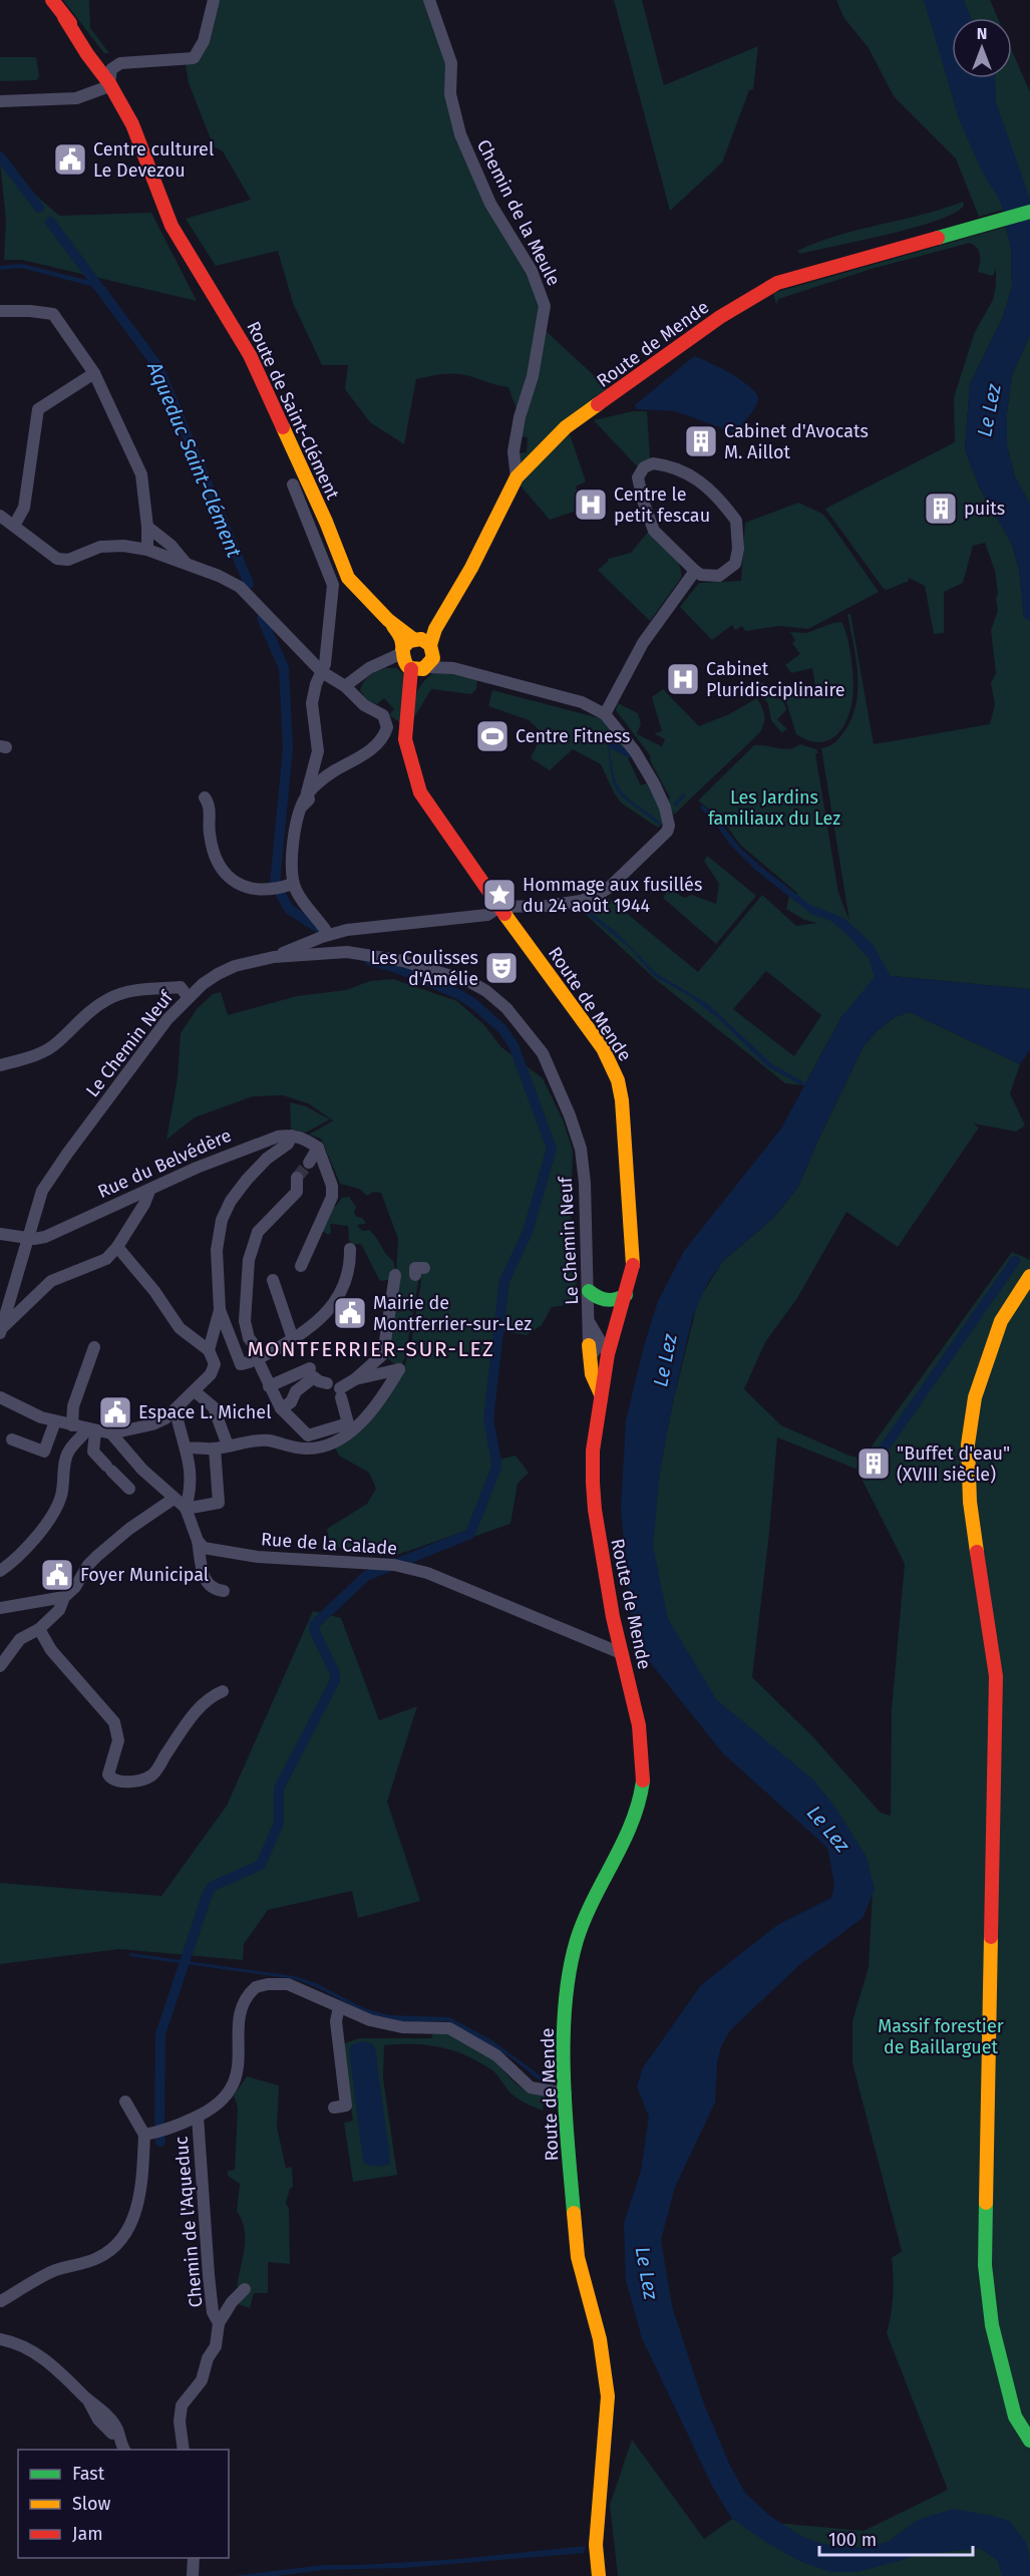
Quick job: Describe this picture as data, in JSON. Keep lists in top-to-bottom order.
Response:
{
  "streets": {
    "street": [
      "Chemin de la Meule",
      "Route de Mende",
      "Route de Saint-Clément",
      "Le Chemin Neuf",
      "Rue du Belvédère",
      "Rue de la Calade",
      "Chemin de l'Aqueduc"
    ]
  },
  "crossings": [
    ["Chemin de la Meule", "Route de Mende"],
    ["Route de Mende", "Route de Saint-Clément"],
    ["Route de Mende", "Le Chemin Neuf"],
    ["Route de Mende", "Rue de la Calade"],
    ["Le Chemin Neuf", "Rue du Belvédère"]
  ],
  "districts": ["MONTFERRIER-SUR-LEZ"],
  "water": ["Le Lez", "Aqueduc Saint-Clément"],
  "parks": ["Les Jardins familiaux du Lez", "Massif forestier de Baillarguet"],
  "places": {
    "public building": [
      "Centre culturel Le Devezou",
      "Mairie de Montferrier-sur-Lez",
      "Espace L. Michel",
      "Foyer Municipal"
    ],
    "building": ["Cabinet d'Avocats M. Aillot", "puits", "\"Buffet d'eau\" (XVIII siècle)"],
    "hospital": ["Centre le petit fescau", "Cabinet Pluridisciplinaire"],
    "sports": ["Centre Fitness"],
    "place": ["Hommage aux fusillés du 24 août 1944"],
    "theatre": ["Les Coulisses d'Amélie"]
  },
  "legend": ["Fast", "Slow", "Jam"],
  "scale_bar": "100 m",
  "north": "top"
}
